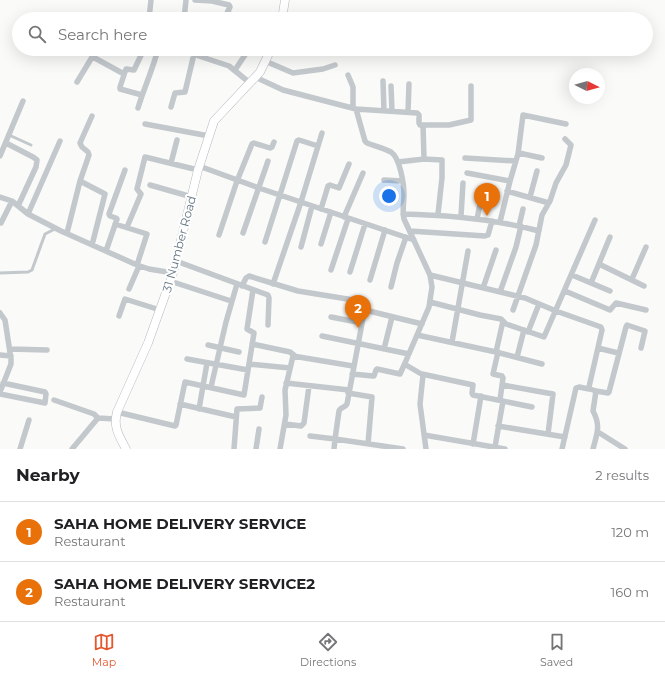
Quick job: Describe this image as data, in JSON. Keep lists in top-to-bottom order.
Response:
{
  "streets": {
    "main road": ["31 Number Road"]
  },
  "north": "right",
  "page": {
    "search": "Search here",
    "pins": ["1", "2"],
    "heading": ["Nearby", "2 results"],
    "list": [
      {
        "mark": "1",
        "name": "SAHA HOME DELIVERY SERVICE",
        "note": "Restaurant",
        "value": "120 m"
      },
      {
        "mark": "2",
        "name": "SAHA HOME DELIVERY SERVICE2",
        "note": "Restaurant",
        "value": "160 m"
      }
    ],
    "nav": ["Map", "Directions", "Saved"]
  }
}
